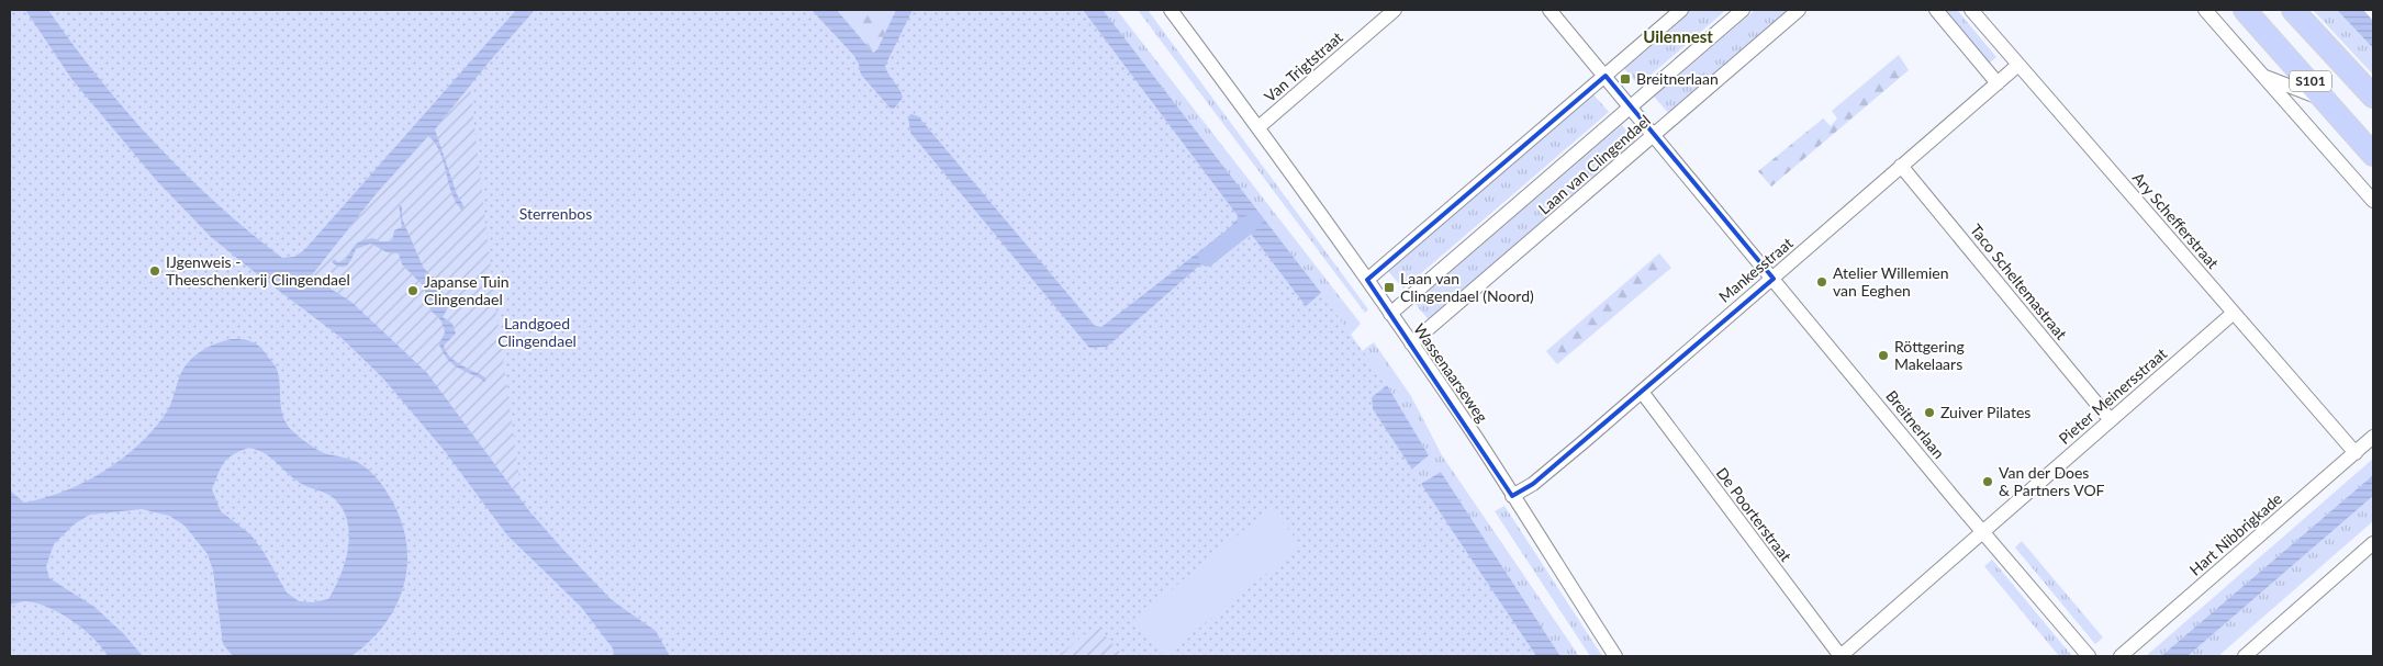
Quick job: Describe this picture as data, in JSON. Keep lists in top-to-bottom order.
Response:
{
  "streets": {
    "main road": ["S101"],
    "street": [
      "Van Trigtstraat",
      "Laan van Clingendael",
      "Ary Schefferstraat",
      "Mankesstraat",
      "Taco Scheltemastraat",
      "Wassenaarseweg",
      "Pieter Meinersstraat",
      "Breitnerlaan",
      "De Poorterstraat",
      "Hart Nibbrigkade"
    ]
  },
  "crossings": [
    ["Van Trigtstraat", "Wassenaarseweg"],
    ["Laan van Clingendael", "Wassenaarseweg"],
    ["Laan van Clingendael", "Breitnerlaan"],
    ["Ary Schefferstraat", "Mankesstraat"],
    ["Ary Schefferstraat", "Pieter Meinersstraat"],
    ["Ary Schefferstraat", "Hart Nibbrigkade"],
    ["Mankesstraat", "Taco Scheltemastraat"],
    ["Mankesstraat", "Wassenaarseweg"],
    ["Mankesstraat", "Breitnerlaan"],
    ["Mankesstraat", "De Poorterstraat"],
    ["Taco Scheltemastraat", "Pieter Meinersstraat"],
    ["Pieter Meinersstraat", "Breitnerlaan"],
    ["Pieter Meinersstraat", "De Poorterstraat"]
  ],
  "districts": ["Uilennest"],
  "parks": ["Sterrenbos", "Landgoed Clingendael"],
  "places": {
    "transit": ["Breitnerlaan", "Laan van Clingendael (Noord)"],
    "other": [
      "IJgenweis - Theeschenkerij Clingendael",
      "Atelier Willemien van Eeghen",
      "Japanse Tuin Clingendael",
      "Röttgering Makelaars",
      "Zuiver Pilates",
      "Van der Does & Partners VOF"
    ]
  }
}
